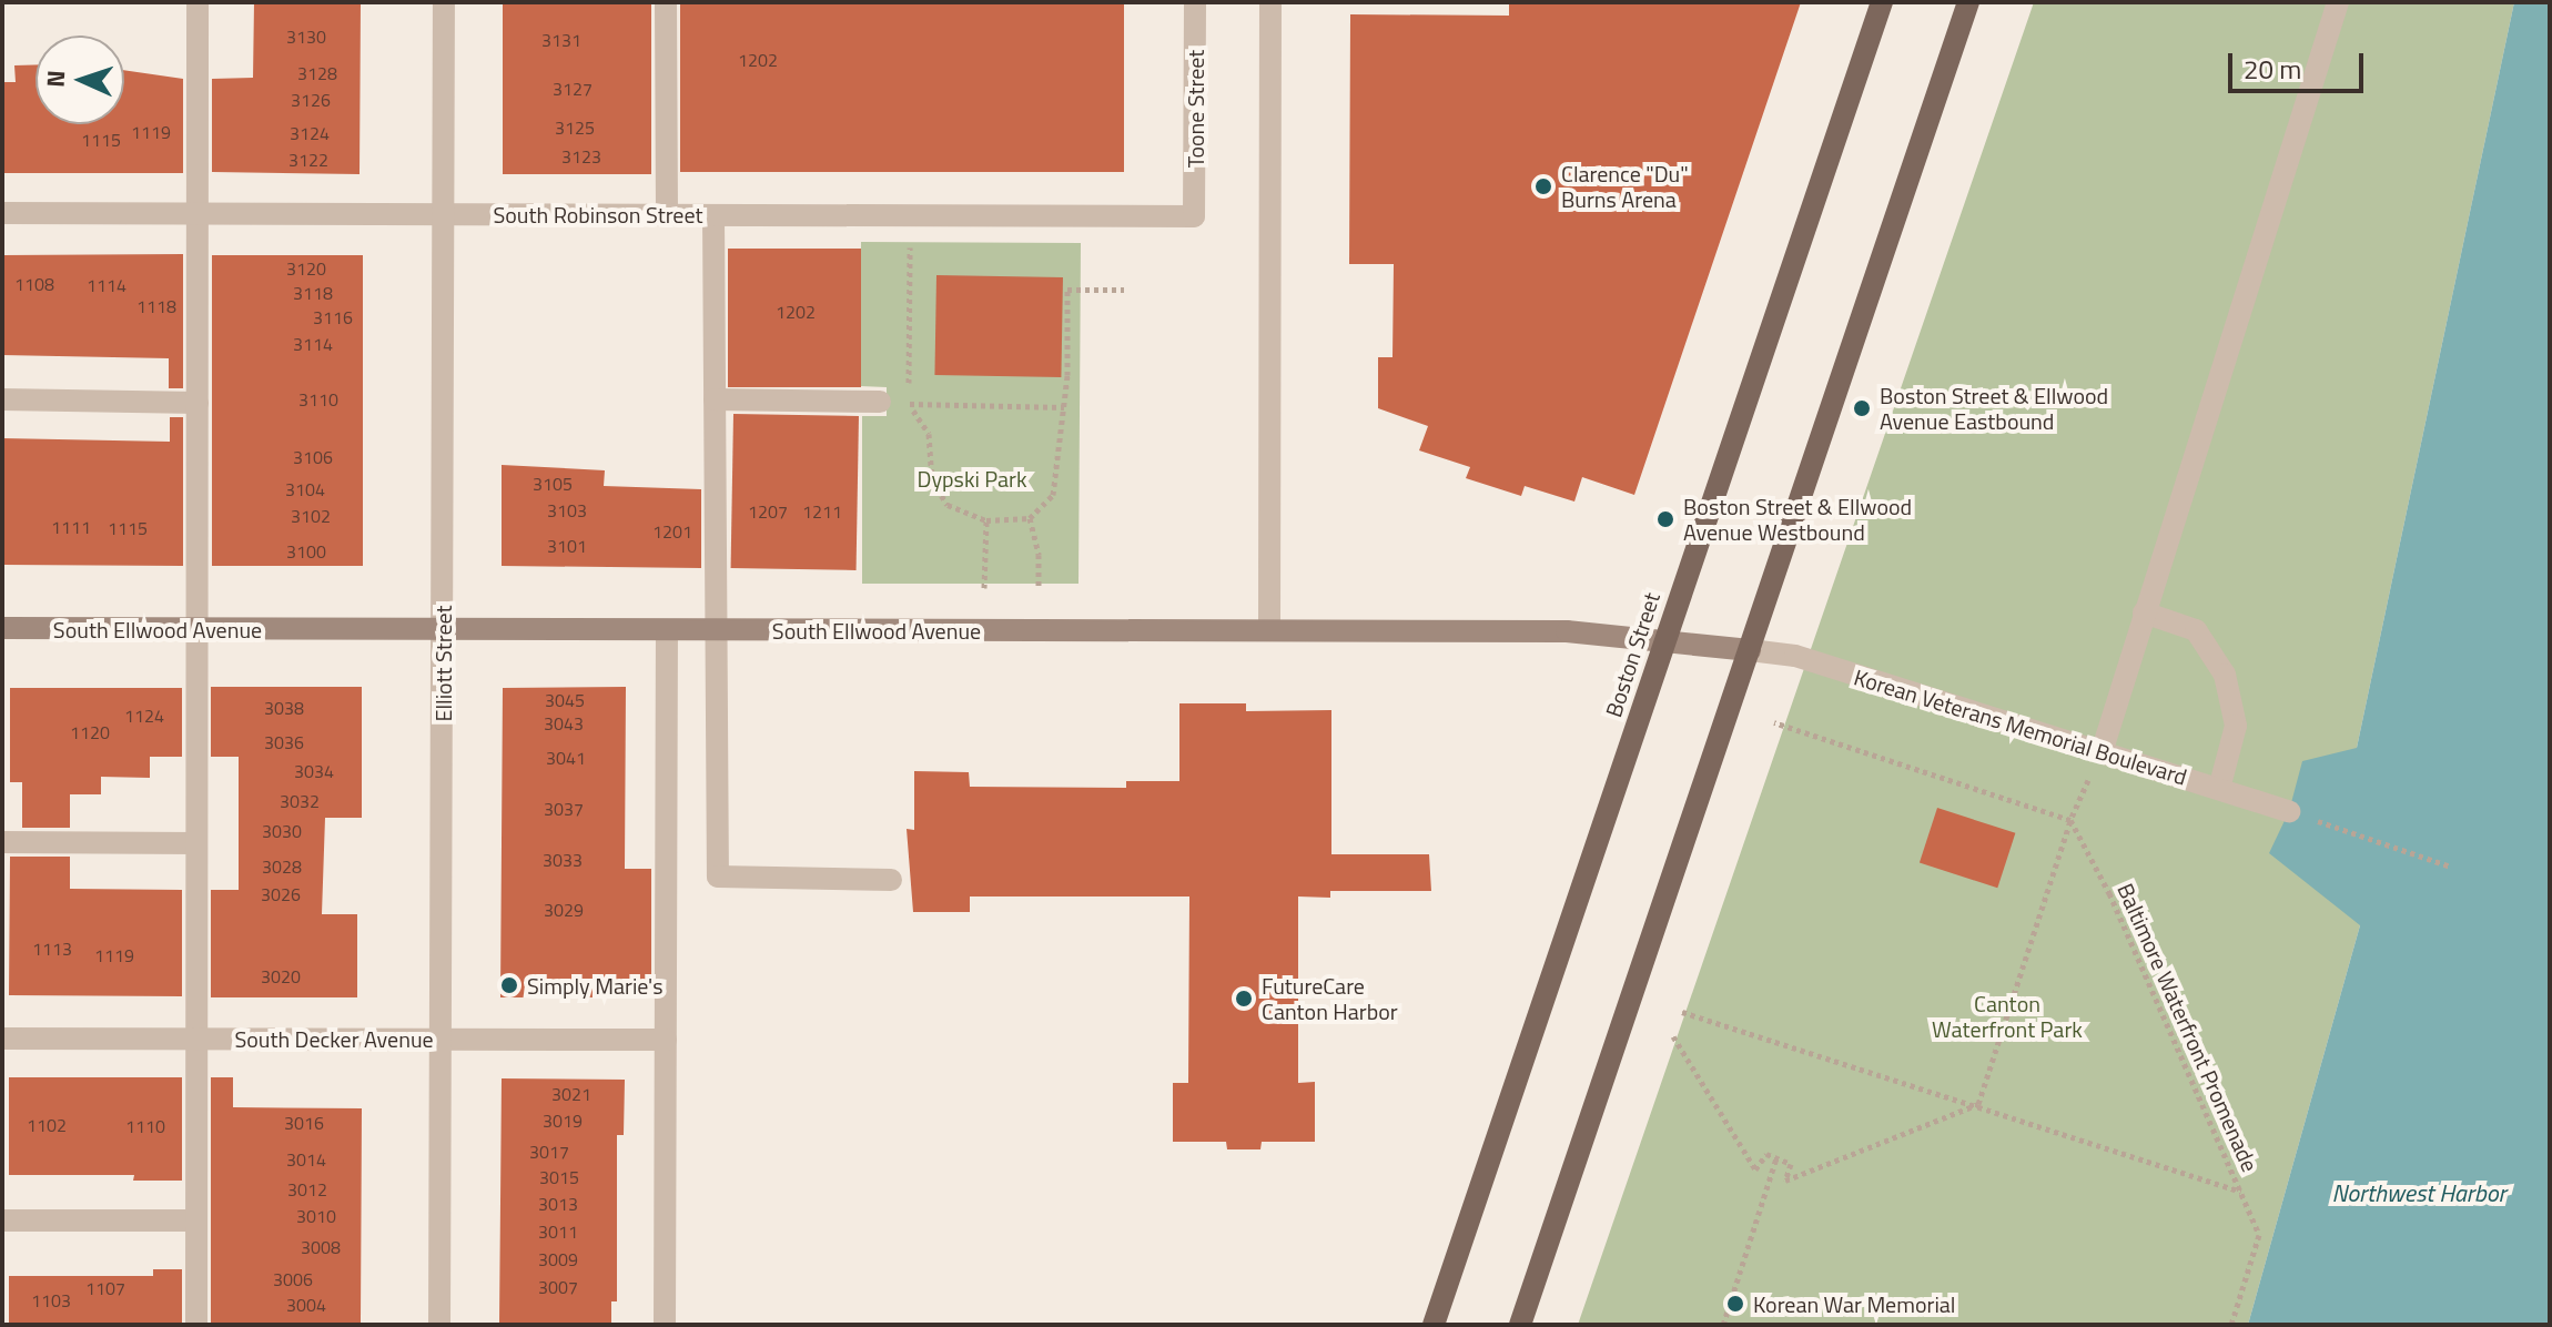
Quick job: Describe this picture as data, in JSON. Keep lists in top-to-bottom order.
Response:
{
  "streets": {
    "main road": ["Boston Street"],
    "street": [
      "Toone Street",
      "South Robinson Street",
      "South Ellwood Avenue",
      "Elliott Street",
      "Korean Veterans Memorial Boulevard",
      "South Decker Avenue"
    ],
    "path": ["Baltimore Waterfront Promenade"]
  },
  "crossings": [
    ["Toone Street", "South Robinson Street"],
    ["South Robinson Street", "Elliott Street"],
    ["South Ellwood Avenue", "Boston Street"],
    ["South Ellwood Avenue", "Elliott Street"],
    ["South Ellwood Avenue", "Korean Veterans Memorial Boulevard"],
    ["Elliott Street", "South Decker Avenue"]
  ],
  "water": ["Northwest Harbor"],
  "parks": ["Dypski Park", "Canton Waterfront Park"],
  "places": [
    "Clarence \"Du\" Burns Arena",
    "Boston Street & Ellwood Avenue Eastbound",
    "Boston Street & Ellwood Avenue Westbound",
    "Simply Marie's",
    "FutureCare Canton Harbor",
    "Korean War Memorial"
  ],
  "house_numbers": [
    "3130",
    "3131",
    "1202",
    "3128",
    "3127",
    "3126",
    "3125",
    "1119",
    "3124",
    "1115",
    "3123",
    "3122",
    "3120",
    "1108",
    "1114",
    "3118",
    "1118",
    "1202",
    "3116",
    "3114",
    "3110",
    "3106",
    "3105",
    "3104",
    "3103",
    "1207",
    "1211",
    "3102",
    "1111",
    "1115",
    "1201",
    "3101",
    "3100",
    "3045",
    "3038",
    "1124",
    "3043",
    "1120",
    "3036",
    "3041",
    "3034",
    "3032",
    "3037",
    "3030",
    "3033",
    "3028",
    "3026",
    "3029",
    "1113",
    "1119",
    "3020",
    "3021",
    "3019",
    "3016",
    "1102",
    "1110",
    "3017",
    "3014",
    "3015",
    "3012",
    "3013",
    "3010",
    "3011",
    "3008",
    "3009",
    "3006",
    "3007",
    "1107",
    "1103",
    "3004"
  ],
  "scale_bar": "20 m",
  "north": "left"
}
